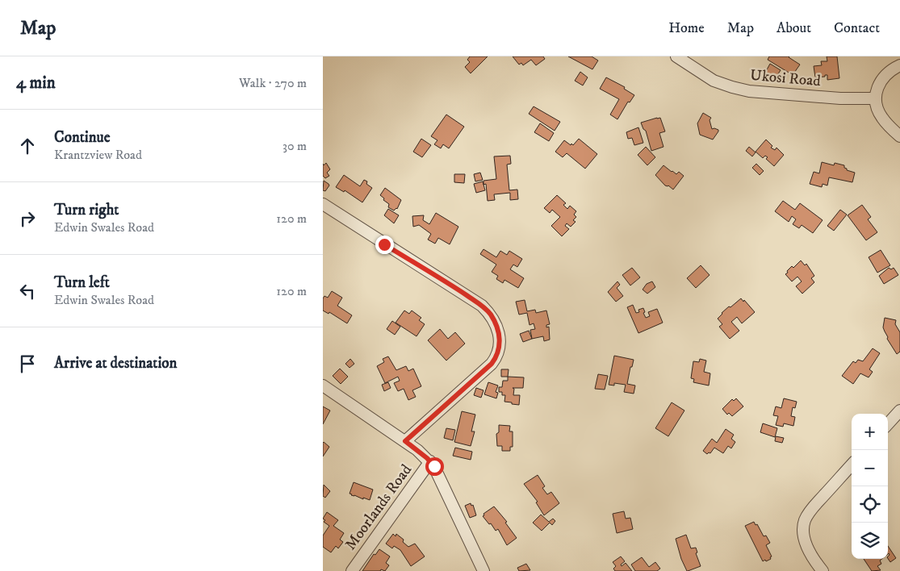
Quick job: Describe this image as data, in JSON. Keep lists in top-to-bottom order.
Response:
{
  "streets": {
    "street": ["Ukosi Road", "Moorlands Road"]
  },
  "page": {
    "header": "Map",
    "nav": [
      "Home",
      "Map",
      "About",
      "Contact"
    ],
    "heading": ["4 min", "Walk · 270 m"],
    "list": [
      ["Continue", "Krantzview Road", "30 m"],
      ["Turn right", "Edwin Swales Road", "120 m"],
      ["Turn left", "Edwin Swales Road", "120 m"],
      "Arrive at destination"
    ],
    "map_buttons": ["+", "−"]
  }
}
